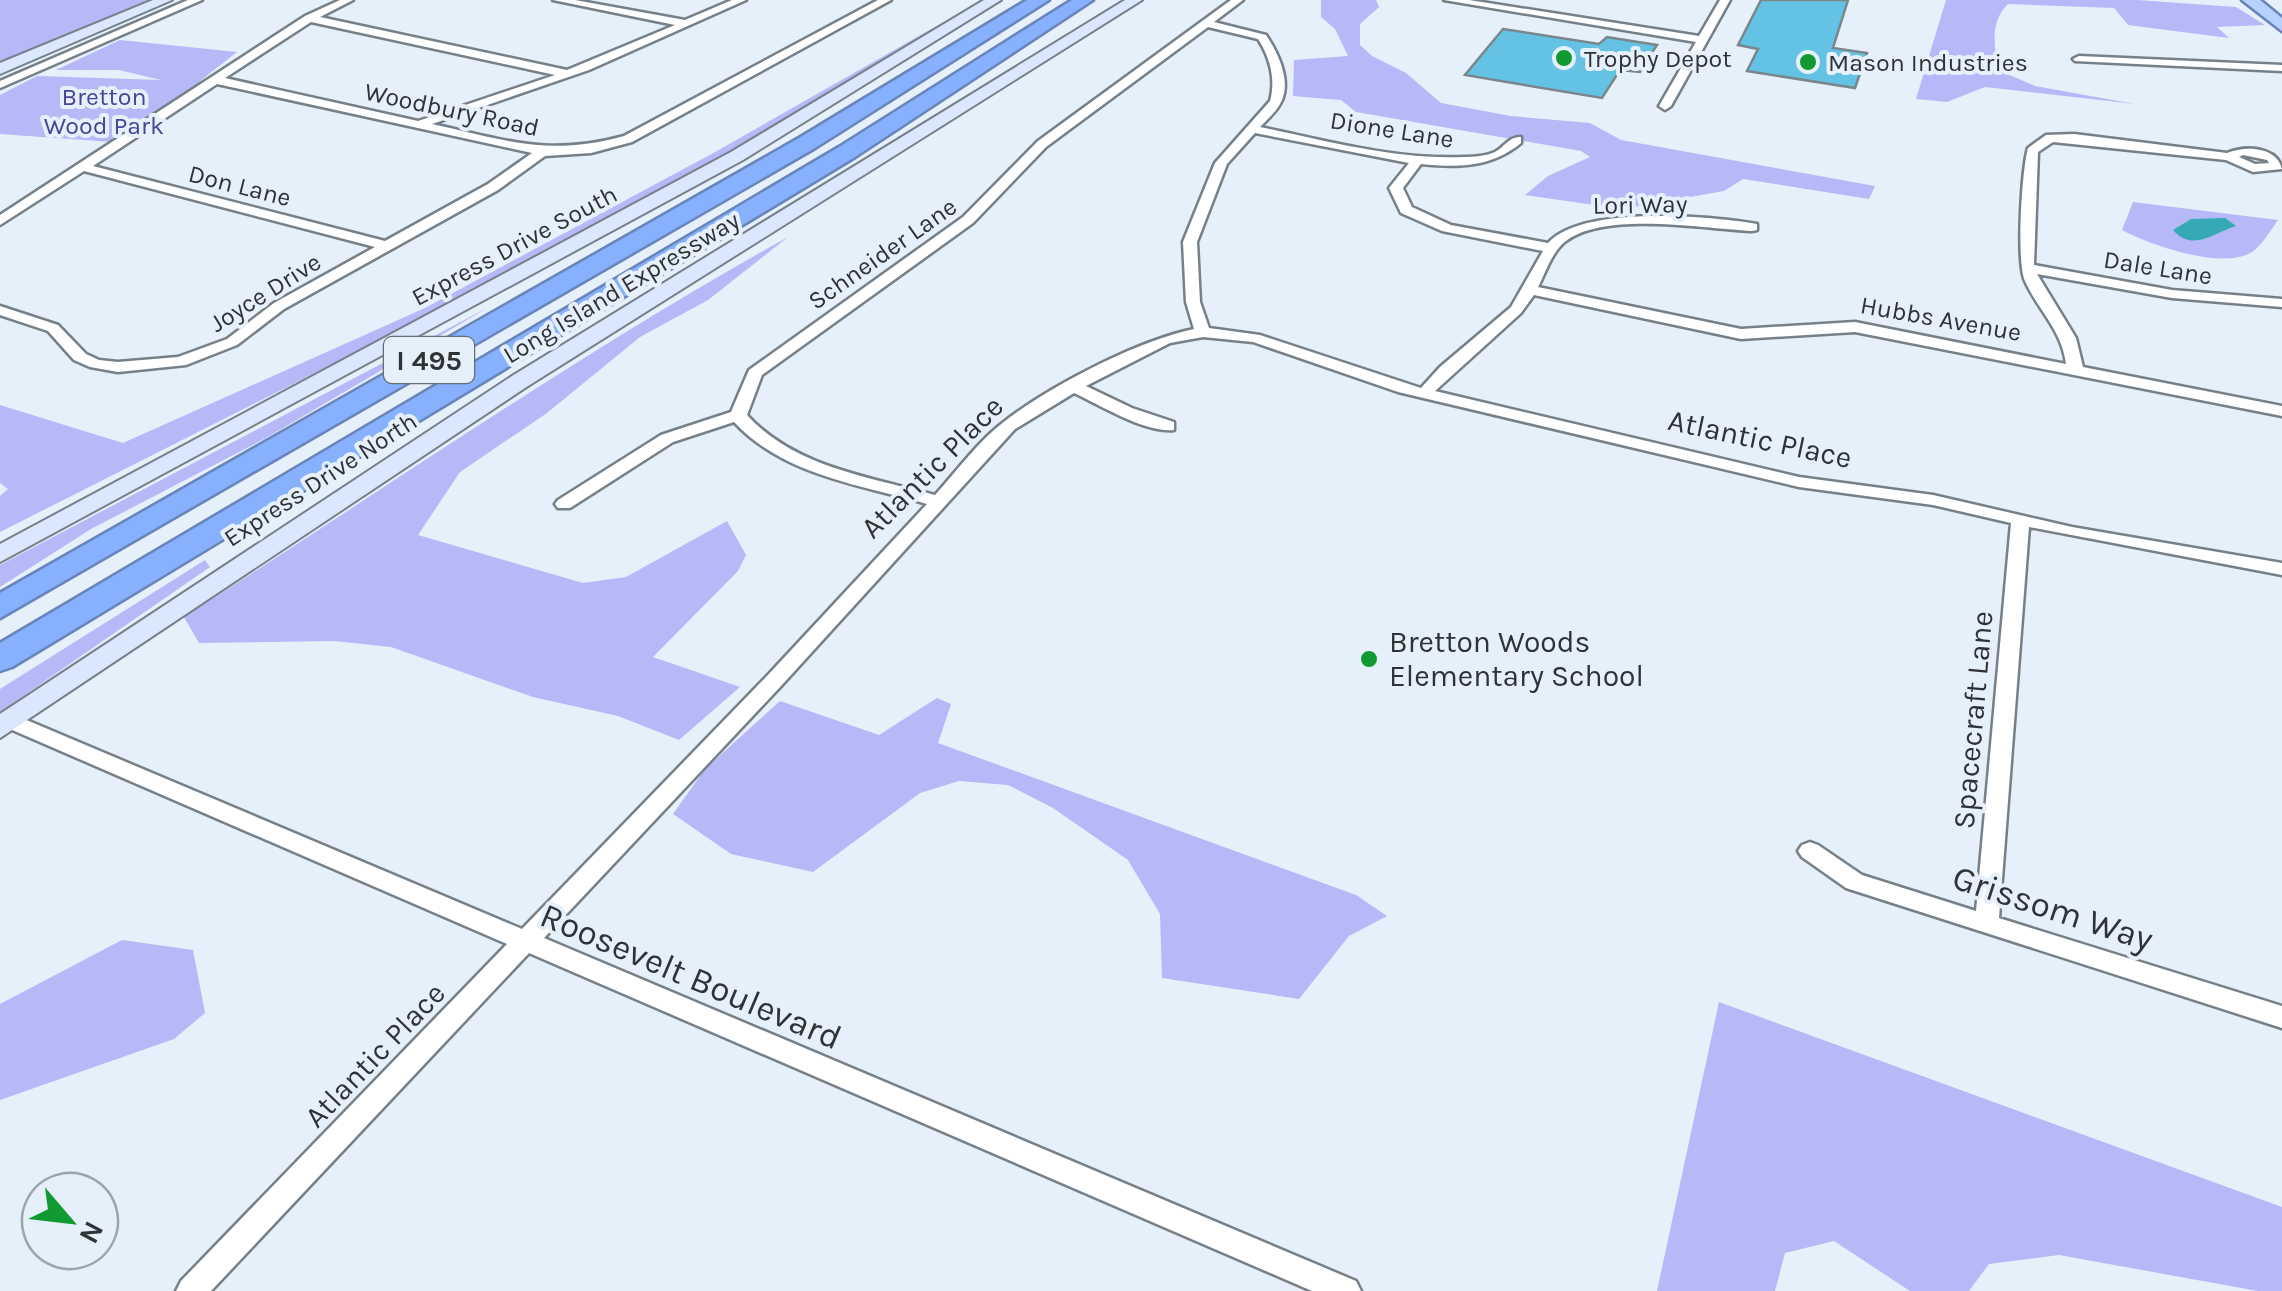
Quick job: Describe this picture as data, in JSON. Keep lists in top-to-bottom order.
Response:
{
  "streets": {
    "highway": ["Long Island Expressway", "I 495"],
    "main road": ["Express Drive South", "Express Drive North"],
    "street": [
      "Woodbury Road",
      "Dione Lane",
      "Don Lane",
      "Lori Way",
      "Schneider Lane",
      "Dale Lane",
      "Joyce Drive",
      "Hubbs Avenue",
      "Atlantic Place",
      "Spacecraft Lane",
      "Grissom Way",
      "Roosevelt Boulevard"
    ]
  },
  "crossings": [
    ["Woodbury Road", "Joyce Drive"],
    ["Don Lane", "Joyce Drive"],
    ["Atlantic Place", "Spacecraft Lane"],
    ["Atlantic Place", "Roosevelt Boulevard"],
    ["Express Drive North", "Roosevelt Boulevard"],
    ["Spacecraft Lane", "Grissom Way"]
  ],
  "parks": ["Bretton Wood Park"],
  "places": ["Trophy Depot", "Mason Industries", "Bretton Woods Elementary School"],
  "north": "bottom right"
}
